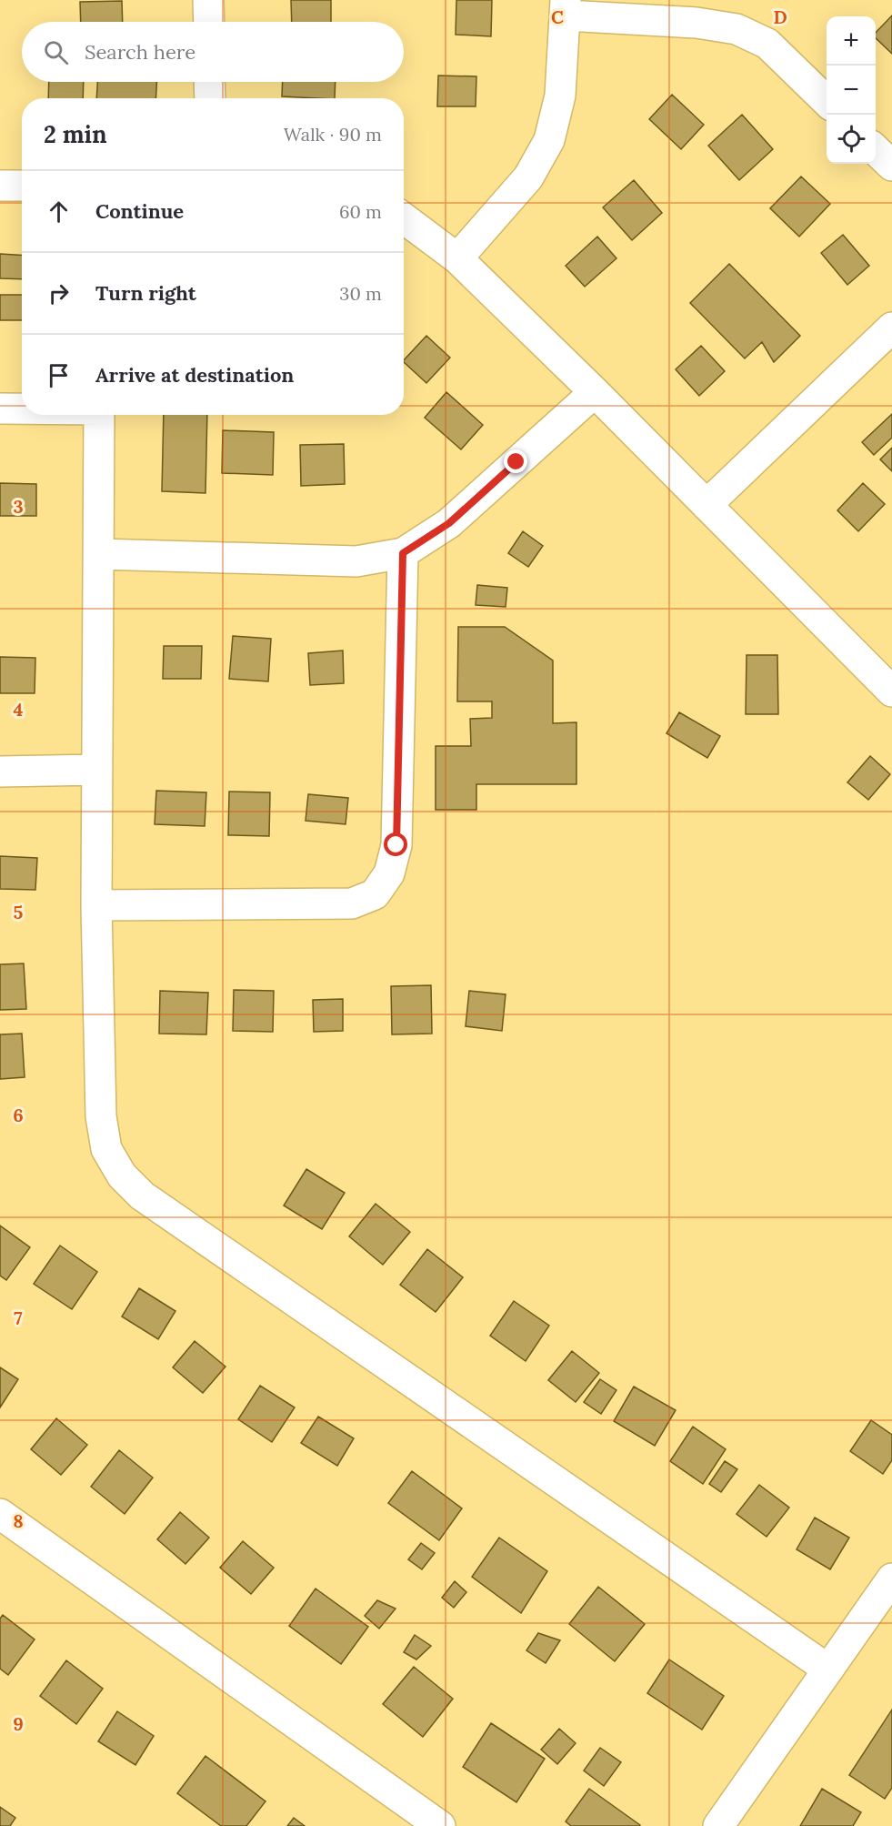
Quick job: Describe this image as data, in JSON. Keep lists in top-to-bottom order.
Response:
{
  "page": {
    "map_buttons": ["+", "−"],
    "search": "Search here",
    "heading": ["2 min", "Walk · 90 m"],
    "list": [
      ["Continue", "60 m"],
      ["Turn right", "30 m"],
      "Arrive at destination"
    ]
  },
  "grid": {
    "columns": ["C", "D"],
    "rows": [
      "3",
      "4",
      "5",
      "6",
      "7",
      "8",
      "9"
    ]
  }
}
